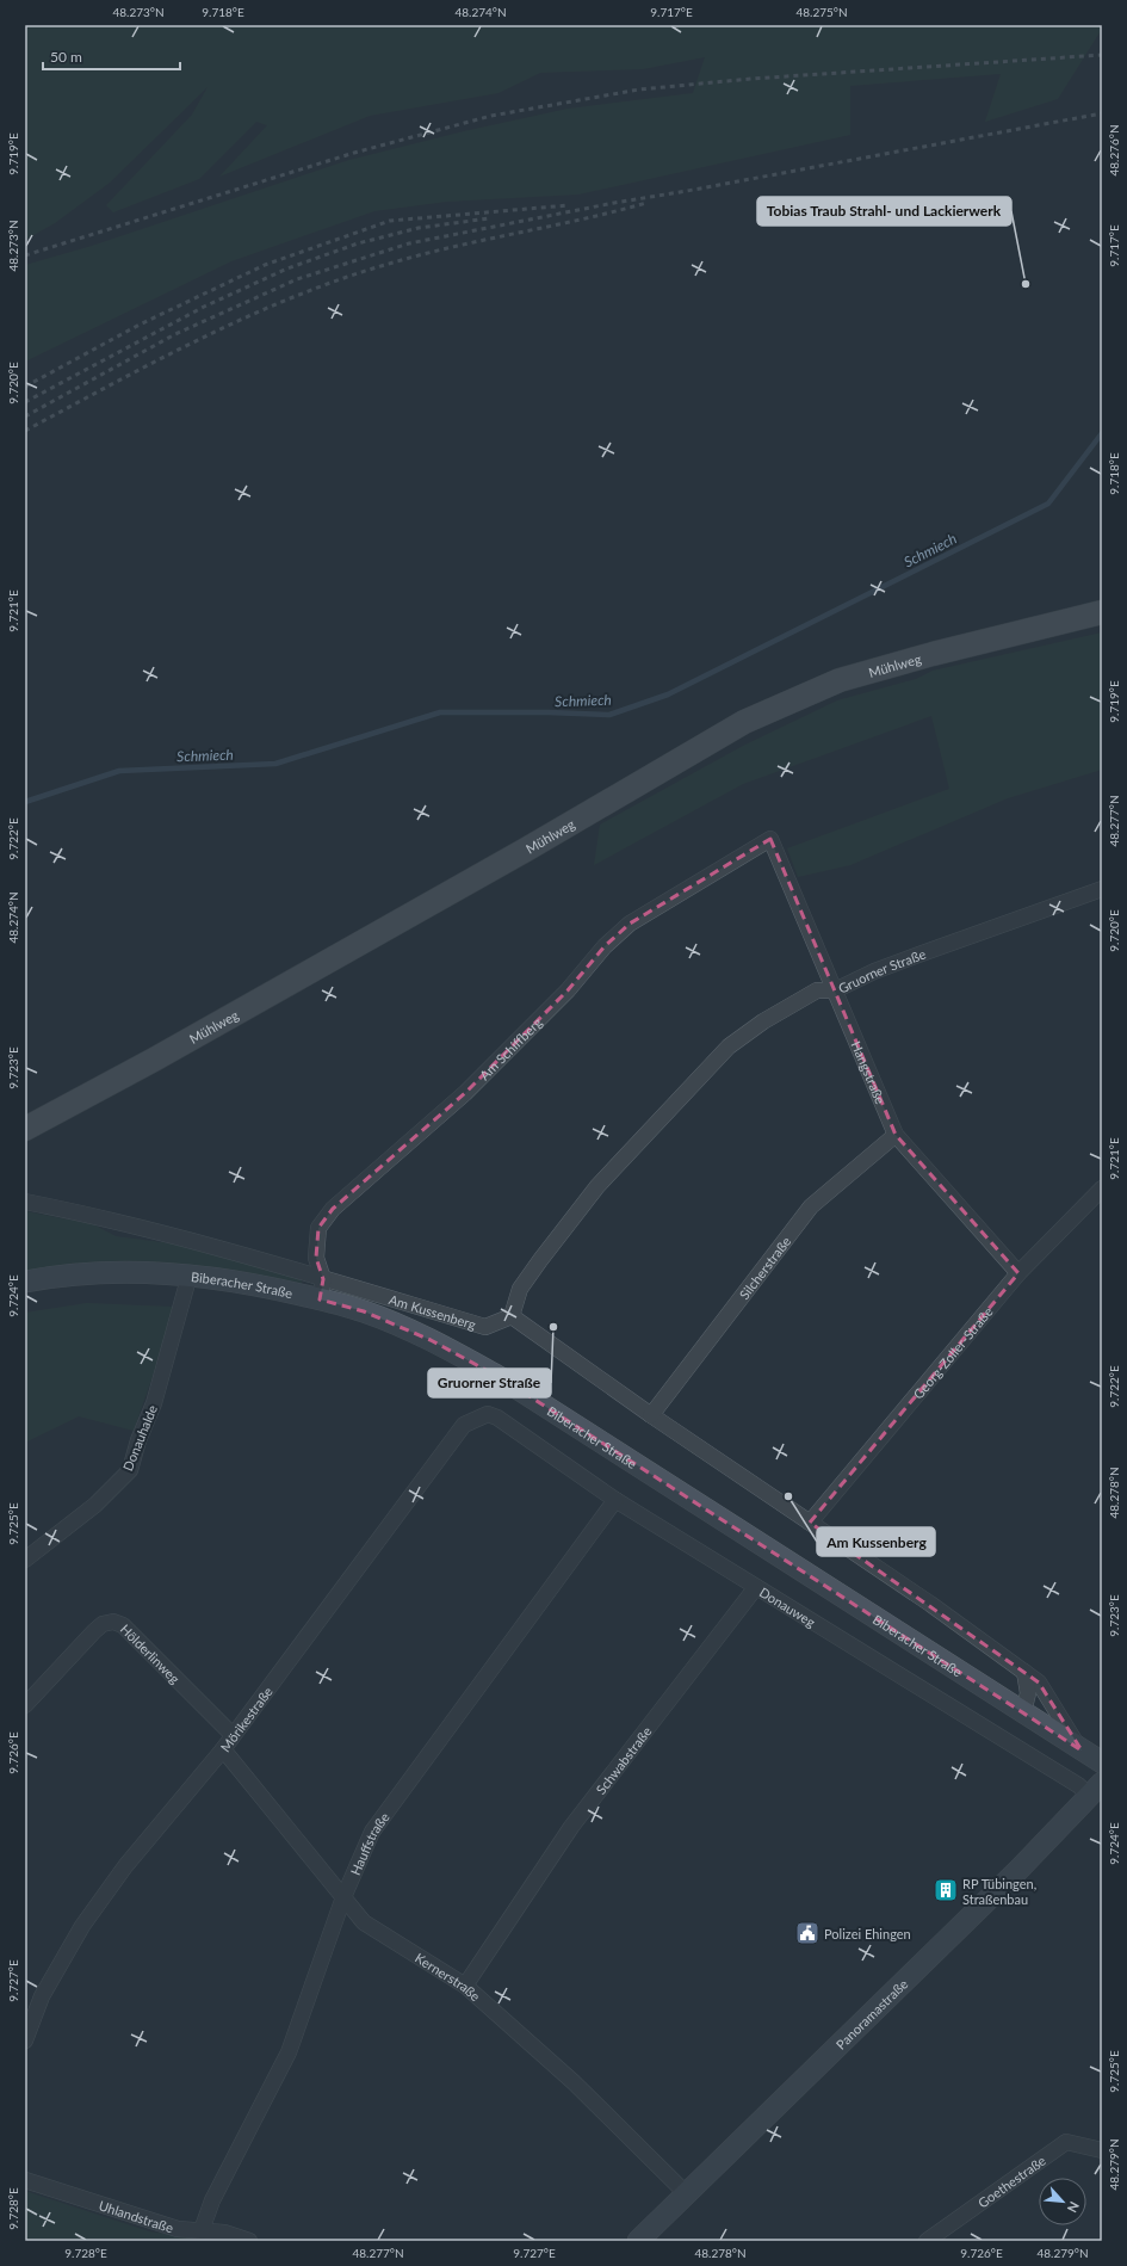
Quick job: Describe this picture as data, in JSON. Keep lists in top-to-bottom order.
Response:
{
  "streets": {
    "main road": ["Mühlweg"],
    "street": [
      "Gruorner Straße",
      "Am Schiffberg",
      "Hangstraße",
      "Silcherstraße",
      "Biberacher Straße",
      "Am Kussenberg",
      "Georg-Zoller-Straße",
      "Donauhalde",
      "Donauweg",
      "Hölderlinweg",
      "Mörikestraße",
      "Schwabstraße",
      "Hauffstraße",
      "Kernerstraße",
      "Panoramastraße",
      "Goethestraße",
      "Uhlandstraße"
    ]
  },
  "crossings": [
    ["Gruorner Straße", "Hangstraße"],
    ["Gruorner Straße", "Am Kussenberg"],
    ["Am Schiffberg", "Hangstraße"],
    ["Am Schiffberg", "Biberacher Straße"],
    ["Am Schiffberg", "Am Kussenberg"],
    ["Hangstraße", "Silcherstraße"],
    ["Hangstraße", "Georg-Zoller-Straße"],
    ["Biberacher Straße", "Am Kussenberg"],
    ["Biberacher Straße", "Donauhalde"],
    ["Donauweg", "Mörikestraße"],
    ["Donauweg", "Schwabstraße"],
    ["Donauweg", "Hauffstraße"],
    ["Donauweg", "Panoramastraße"],
    ["Hölderlinweg", "Mörikestraße"],
    ["Mörikestraße", "Kernerstraße"],
    ["Schwabstraße", "Kernerstraße"],
    ["Hauffstraße", "Kernerstraße"],
    ["Hauffstraße", "Uhlandstraße"],
    ["Kernerstraße", "Panoramastraße"]
  ],
  "water": ["Schmiech"],
  "places": {
    "other": ["Tobias Traub Strahl- und Lackierwerk", "Gruorner Straße", "Am Kussenberg"],
    "building": ["RP Tübingen, Straßenbau"],
    "public building": ["Polizei Ehingen"]
  },
  "scale_bar": "50 m",
  "north": "bottom right",
  "coordinates": [
    "48.273°N",
    "9.718°E",
    "48.274°N",
    "9.717°E",
    "48.275°N",
    "48.276°N",
    "9.719°E",
    "9.720°E",
    "9.721°E",
    "48.277°N",
    "9.722°E",
    "9.723°E",
    "9.724°E",
    "48.278°N",
    "9.725°E",
    "9.726°E",
    "9.727°E",
    "48.279°N",
    "9.728°E"
  ]
}
